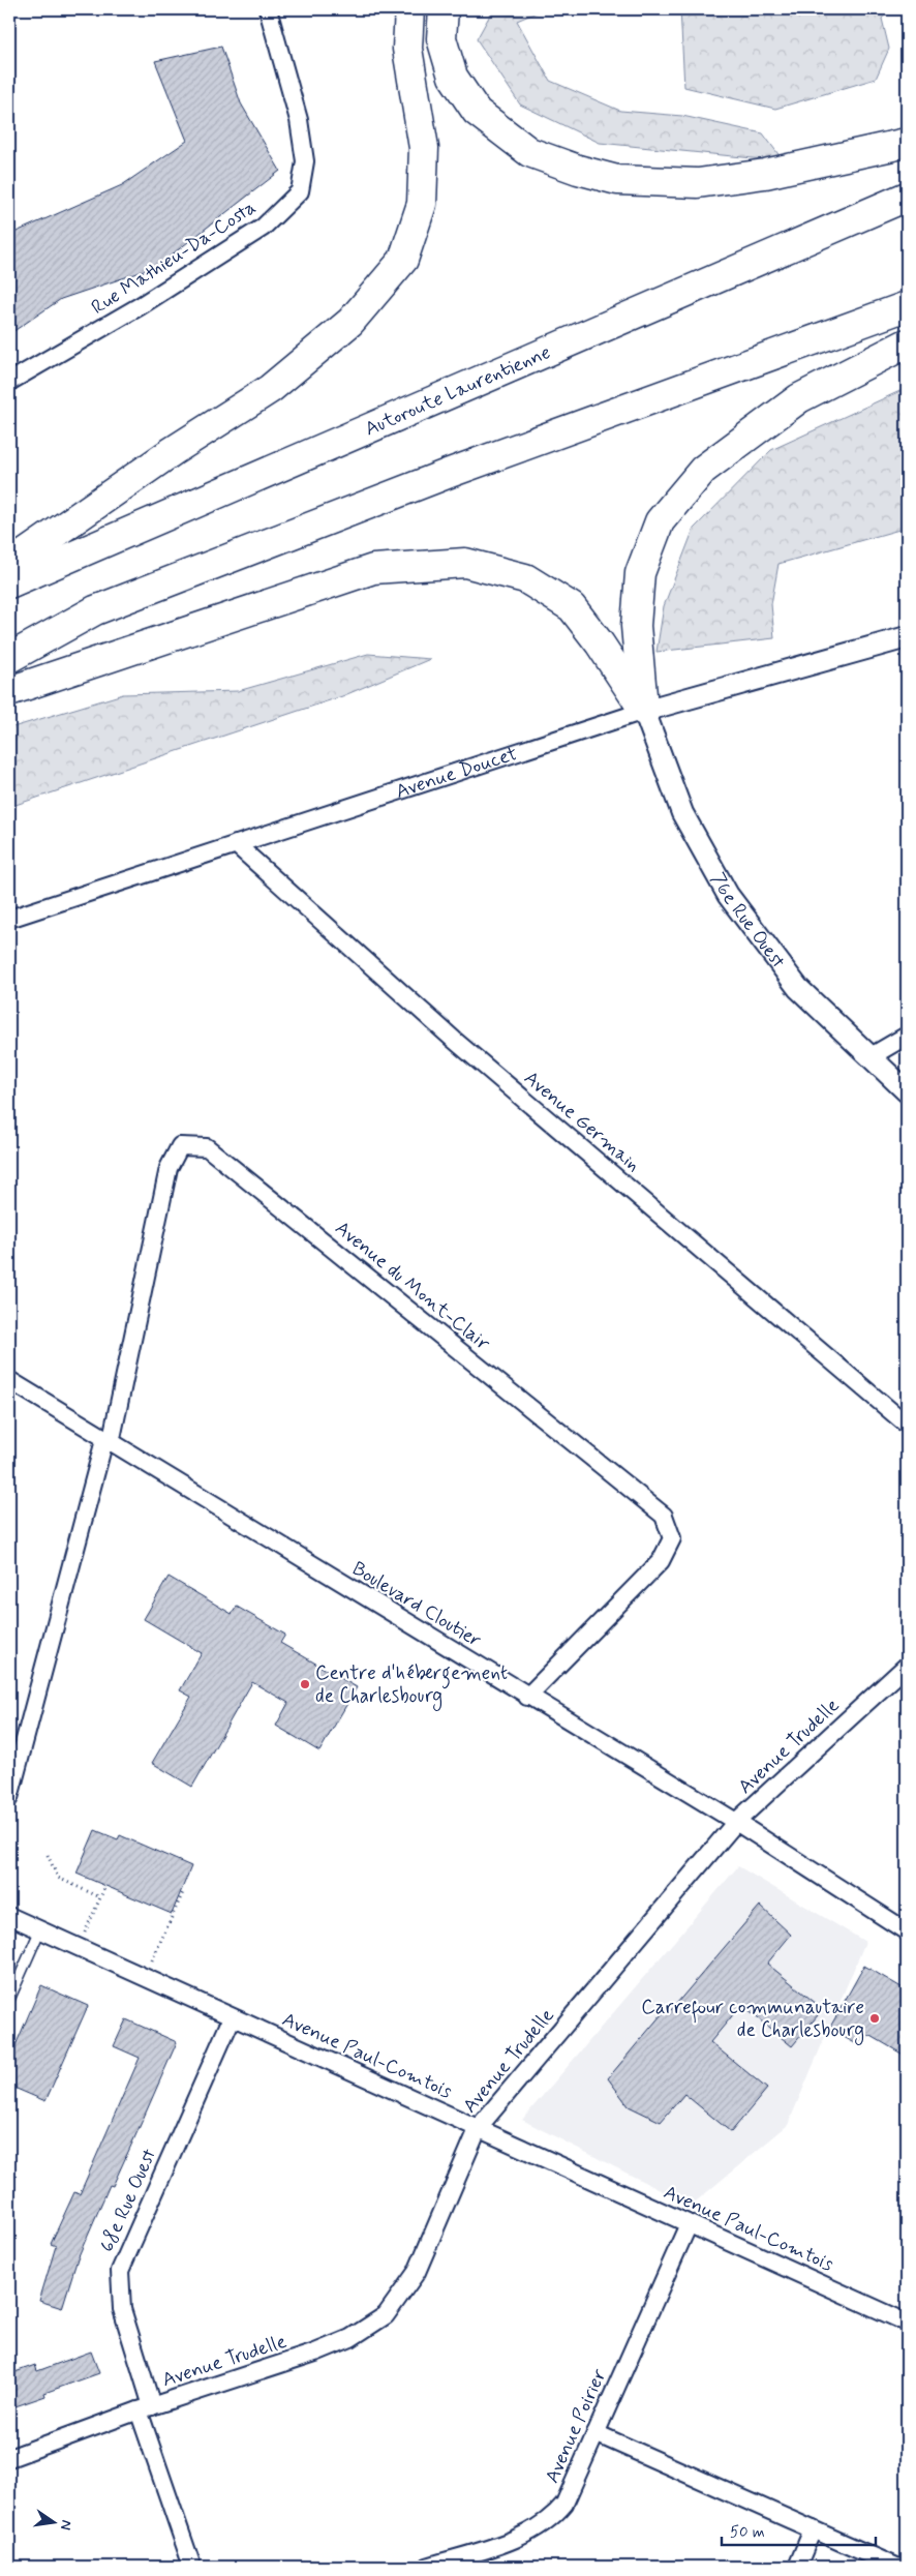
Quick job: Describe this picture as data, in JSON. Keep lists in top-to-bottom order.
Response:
{
  "streets": {
    "highway": ["Autoroute Laurentienne"],
    "street": [
      "Rue Mathieu-Da-Costa",
      "Avenue Doucet",
      "76e Rue Ouest",
      "Avenue Germain",
      "Avenue du Mont-Clair",
      "Boulevard Cloutier",
      "Avenue Trudelle",
      "Avenue Paul-Comtois",
      "68e Rue Ouest",
      "Avenue Poirier"
    ]
  },
  "crossings": [
    ["Avenue Doucet", "76e Rue Ouest"],
    ["Avenue Doucet", "Avenue Germain"],
    ["Avenue du Mont-Clair", "Boulevard Cloutier"],
    ["Boulevard Cloutier", "Avenue Trudelle"],
    ["Avenue Trudelle", "Avenue Paul-Comtois"],
    ["Avenue Trudelle", "68e Rue Ouest"],
    ["Avenue Paul-Comtois", "68e Rue Ouest"],
    ["Avenue Paul-Comtois", "Avenue Poirier"]
  ],
  "places": ["Centre d'hébergement de Charlesbourg", "Carrefour communautaire de Charlesbourg"],
  "scale_bar": "50 m",
  "north": "right"
}
